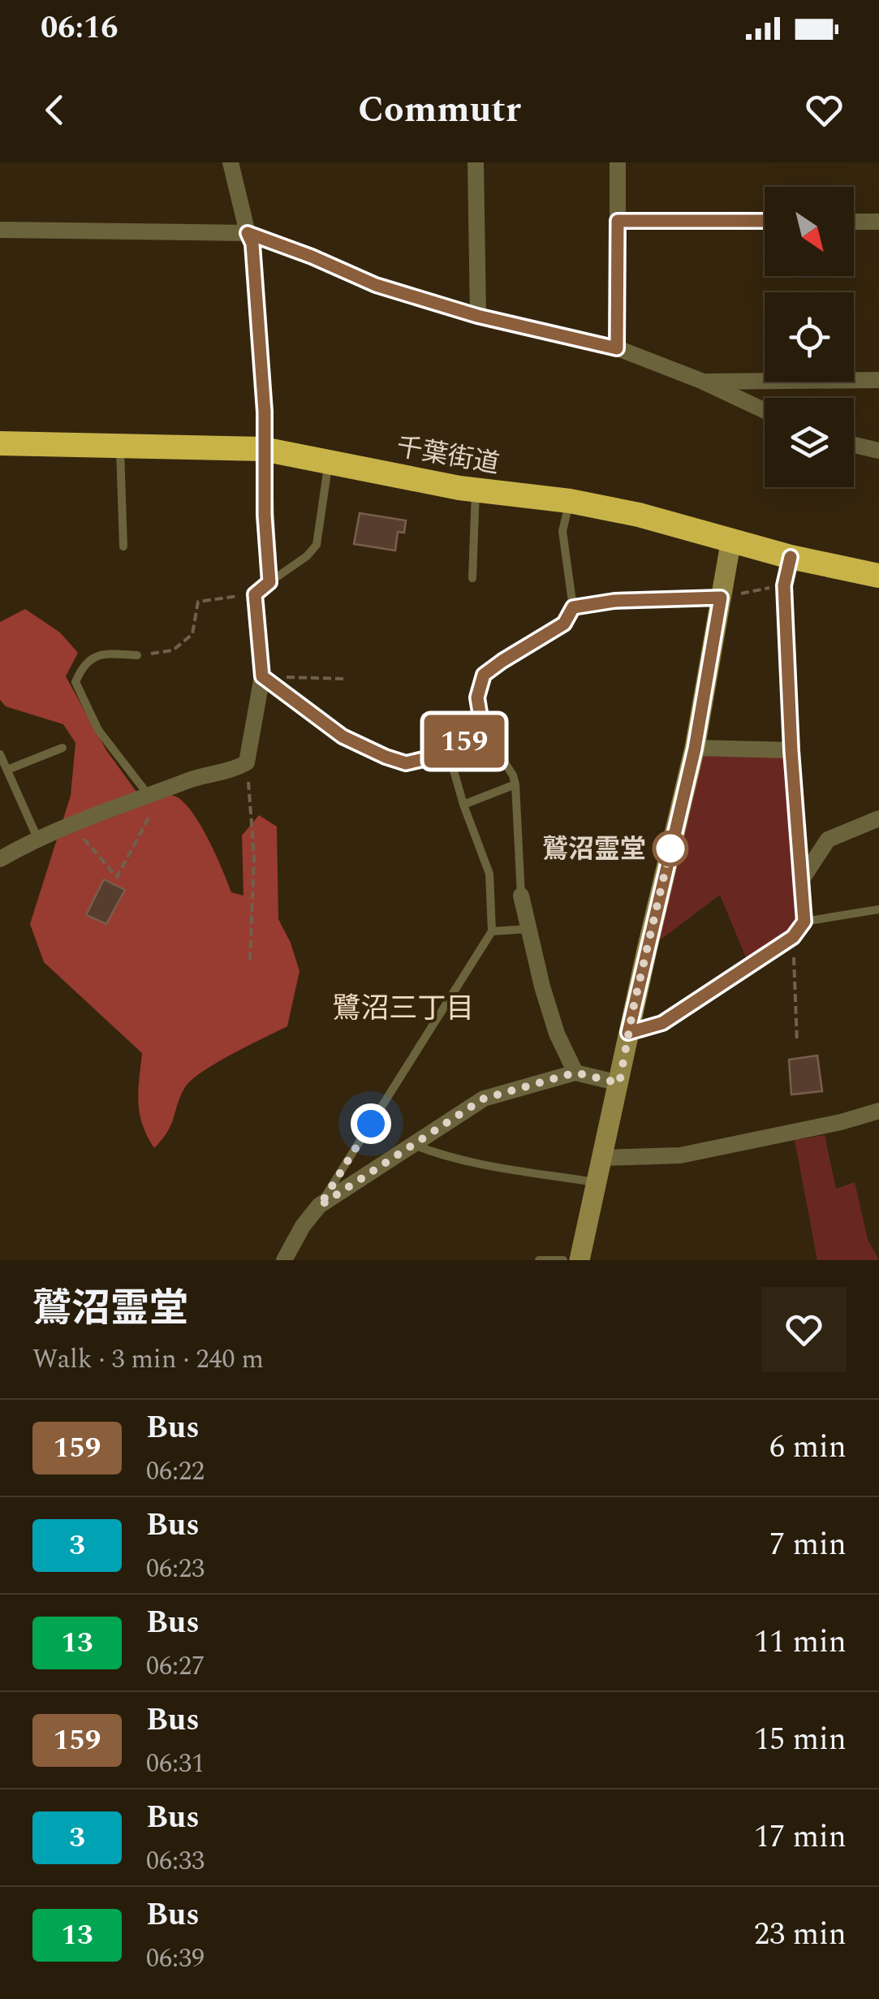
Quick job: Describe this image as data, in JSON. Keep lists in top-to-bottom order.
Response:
{
  "streets": {
    "highway": ["千葉街道"]
  },
  "districts": ["鷺沼三丁目"],
  "places": ["鷲沼霊堂"],
  "lines": ["bus line 159"],
  "north": "bottom right",
  "page": {
    "status": "06:16",
    "header": "Commutr",
    "on_map": "159",
    "heading": ["鷲沼霊堂", "Walk · 3 min · 240 m"],
    "list": [
      {
        "mark": "159",
        "name": "Bus",
        "note": "06:22",
        "value": "6 min"
      },
      {
        "mark": "3",
        "name": "Bus",
        "note": "06:23",
        "value": "7 min"
      },
      {
        "mark": "13",
        "name": "Bus",
        "note": "06:27",
        "value": "11 min"
      },
      {
        "mark": "159",
        "name": "Bus",
        "note": "06:31",
        "value": "15 min"
      },
      {
        "mark": "3",
        "name": "Bus",
        "note": "06:33",
        "value": "17 min"
      },
      {
        "mark": "13",
        "name": "Bus",
        "note": "06:39",
        "value": "23 min"
      }
    ]
  }
}
